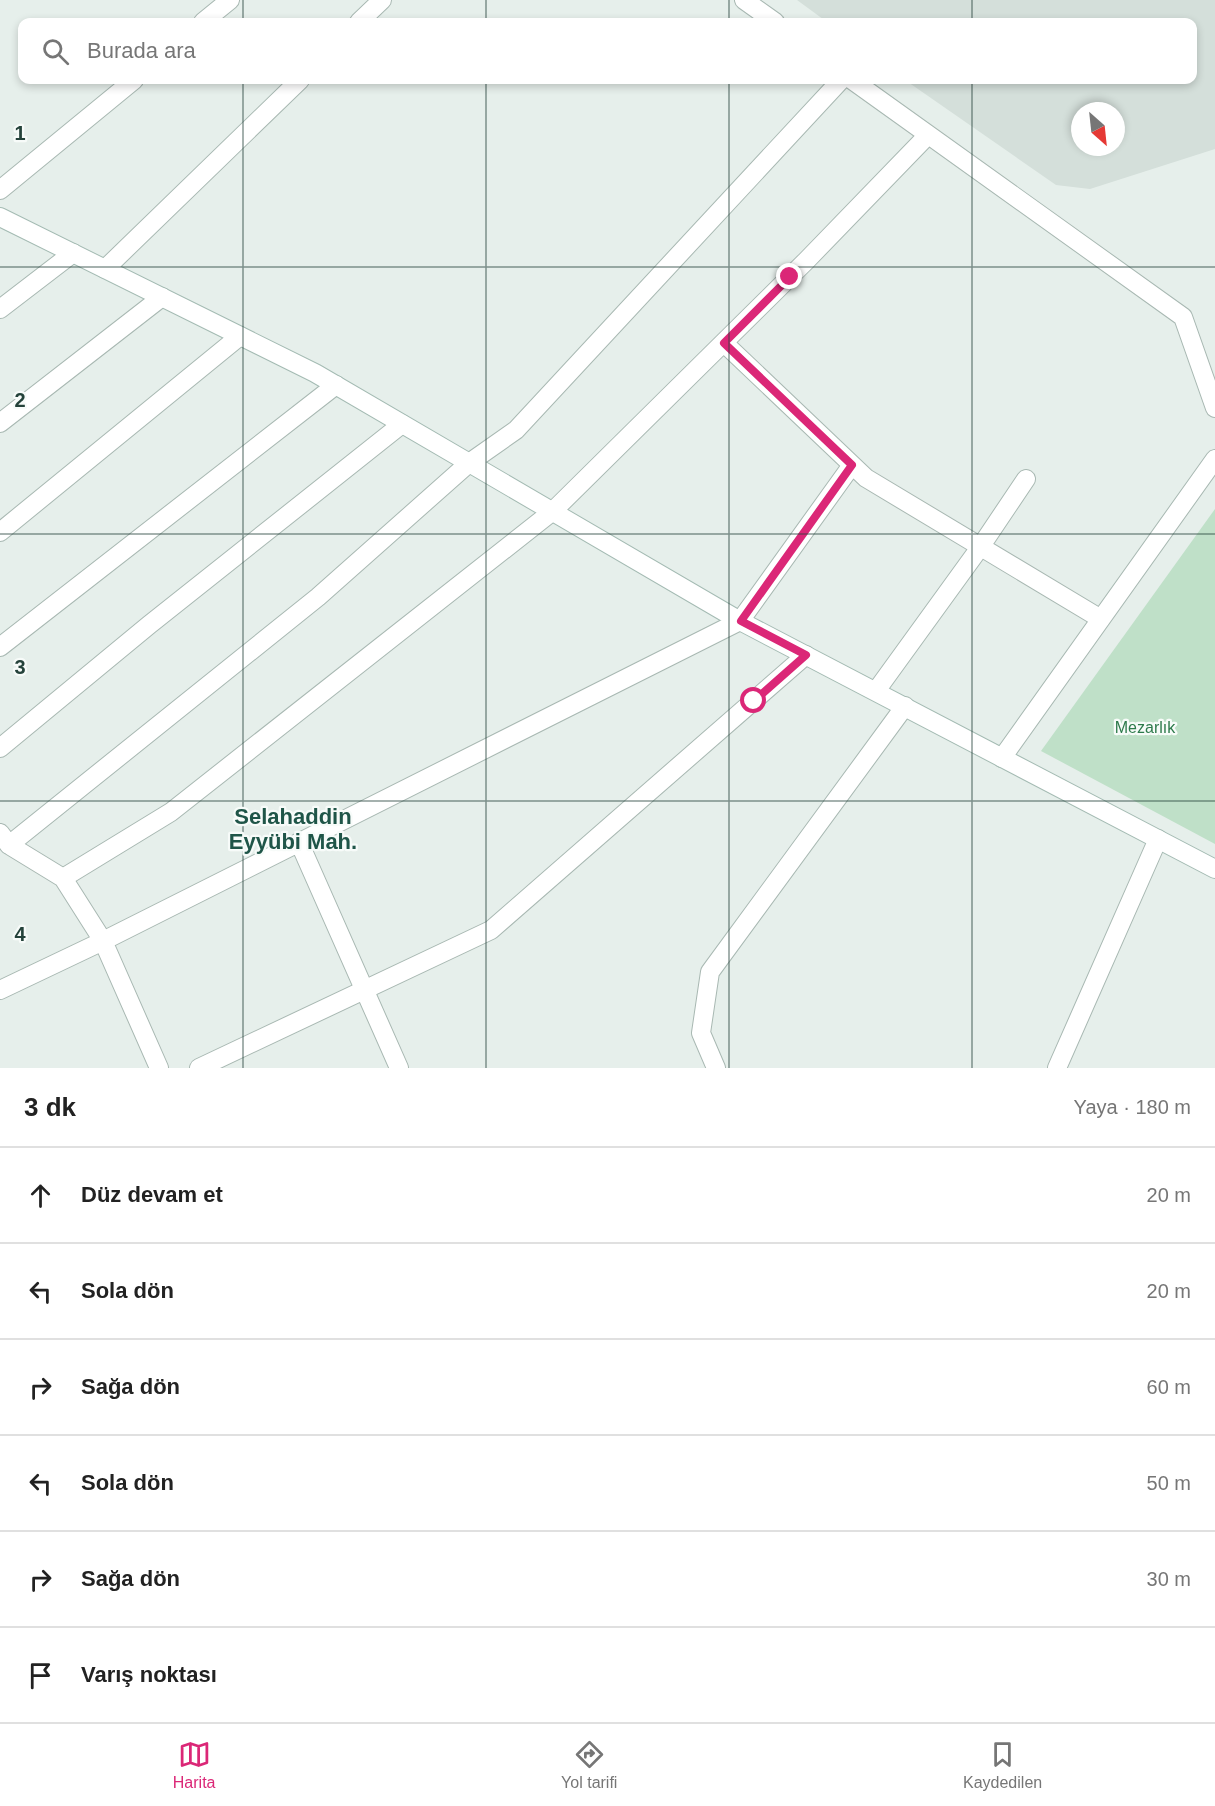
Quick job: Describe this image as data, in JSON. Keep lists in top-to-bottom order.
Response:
{
  "districts": ["Selahaddin Eyyübi Mah."],
  "parks": ["Mezarlık"],
  "north": "bottom right",
  "page": {
    "search": "Burada ara",
    "heading": ["3 dk", "Yaya · 180 m"],
    "list": [
      ["Düz devam et", "20 m"],
      ["Sola dön", "20 m"],
      ["Sağa dön", "60 m"],
      ["Sola dön", "50 m"],
      ["Sağa dön", "30 m"],
      "Varış noktası"
    ],
    "nav": ["Harita", "Yol tarifi", "Kaydedilen"]
  },
  "grid": {
    "rows": [
      "1",
      "2",
      "3",
      "4"
    ]
  }
}
